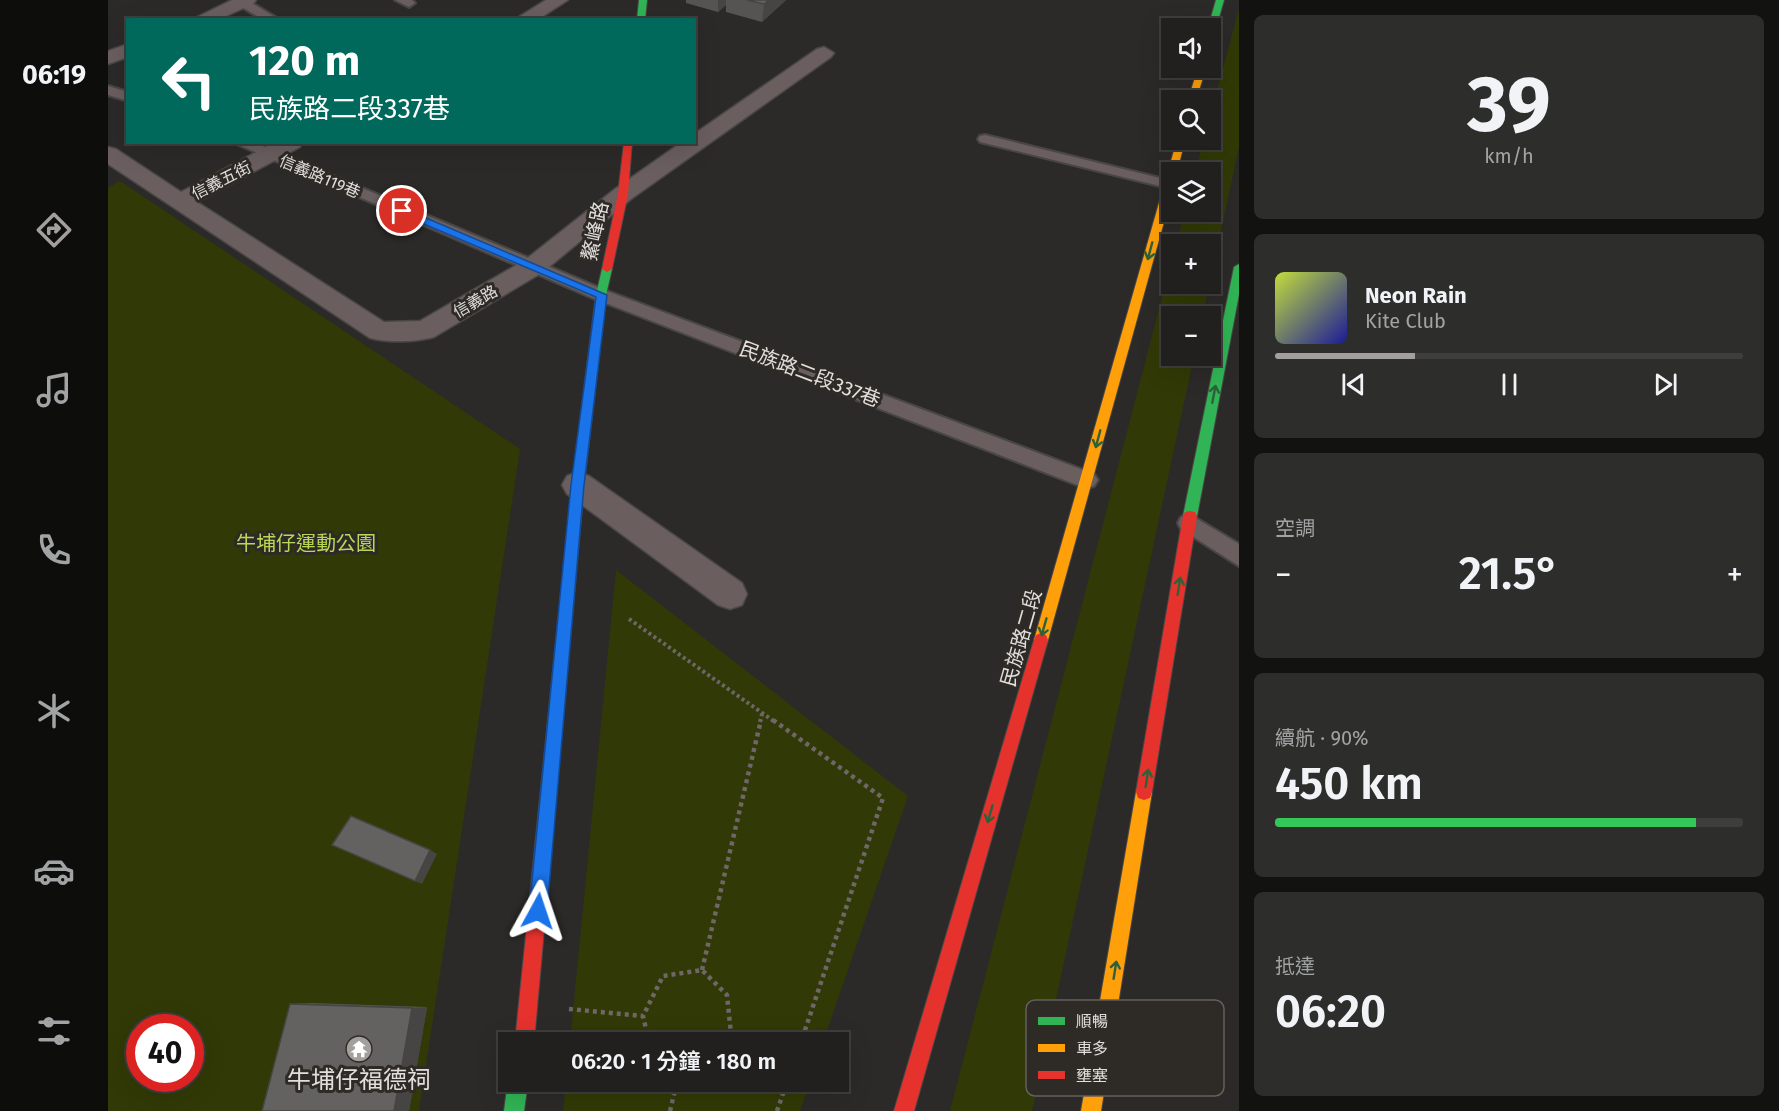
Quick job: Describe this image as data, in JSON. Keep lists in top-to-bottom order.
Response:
{
  "streets": {
    "street": [
      "信義五街",
      "鰲峰路",
      "信義路",
      "民族路二段"
    ],
    "lane": ["信義路119巷", "民族路二段337巷"]
  },
  "crossings": [
    ["信義路119巷", "信義五街"],
    ["信義路119巷", "信義路"],
    ["信義路119巷", "民族路二段337巷"],
    ["信義五街", "信義路"],
    ["鰲峰路", "信義路"],
    ["鰲峰路", "民族路二段337巷"],
    ["信義路", "民族路二段337巷"],
    ["民族路二段337巷", "民族路二段"]
  ],
  "parks": ["牛埔仔運動公園"],
  "places": {
    "temple": ["牛埔仔福德祠"]
  },
  "legend": ["順暢", "車多", "壅塞"],
  "page": {
    "tabs": "06:19",
    "tile": [
      ["39", "km/h"],
      "空調",
      ["續航 · 90%", "450 km"],
      ["抵達", "06:20"]
    ],
    "map_buttons": ["+", "−"],
    "turn": ["120 m", "民族路二段337巷"],
    "song": ["Neon Rain", "Kite Club"],
    "heat": ["−", "21.5°", "+"],
    "limit": "40",
    "trip": "06:20 · 1 分鐘 · 180 m"
  }
}
